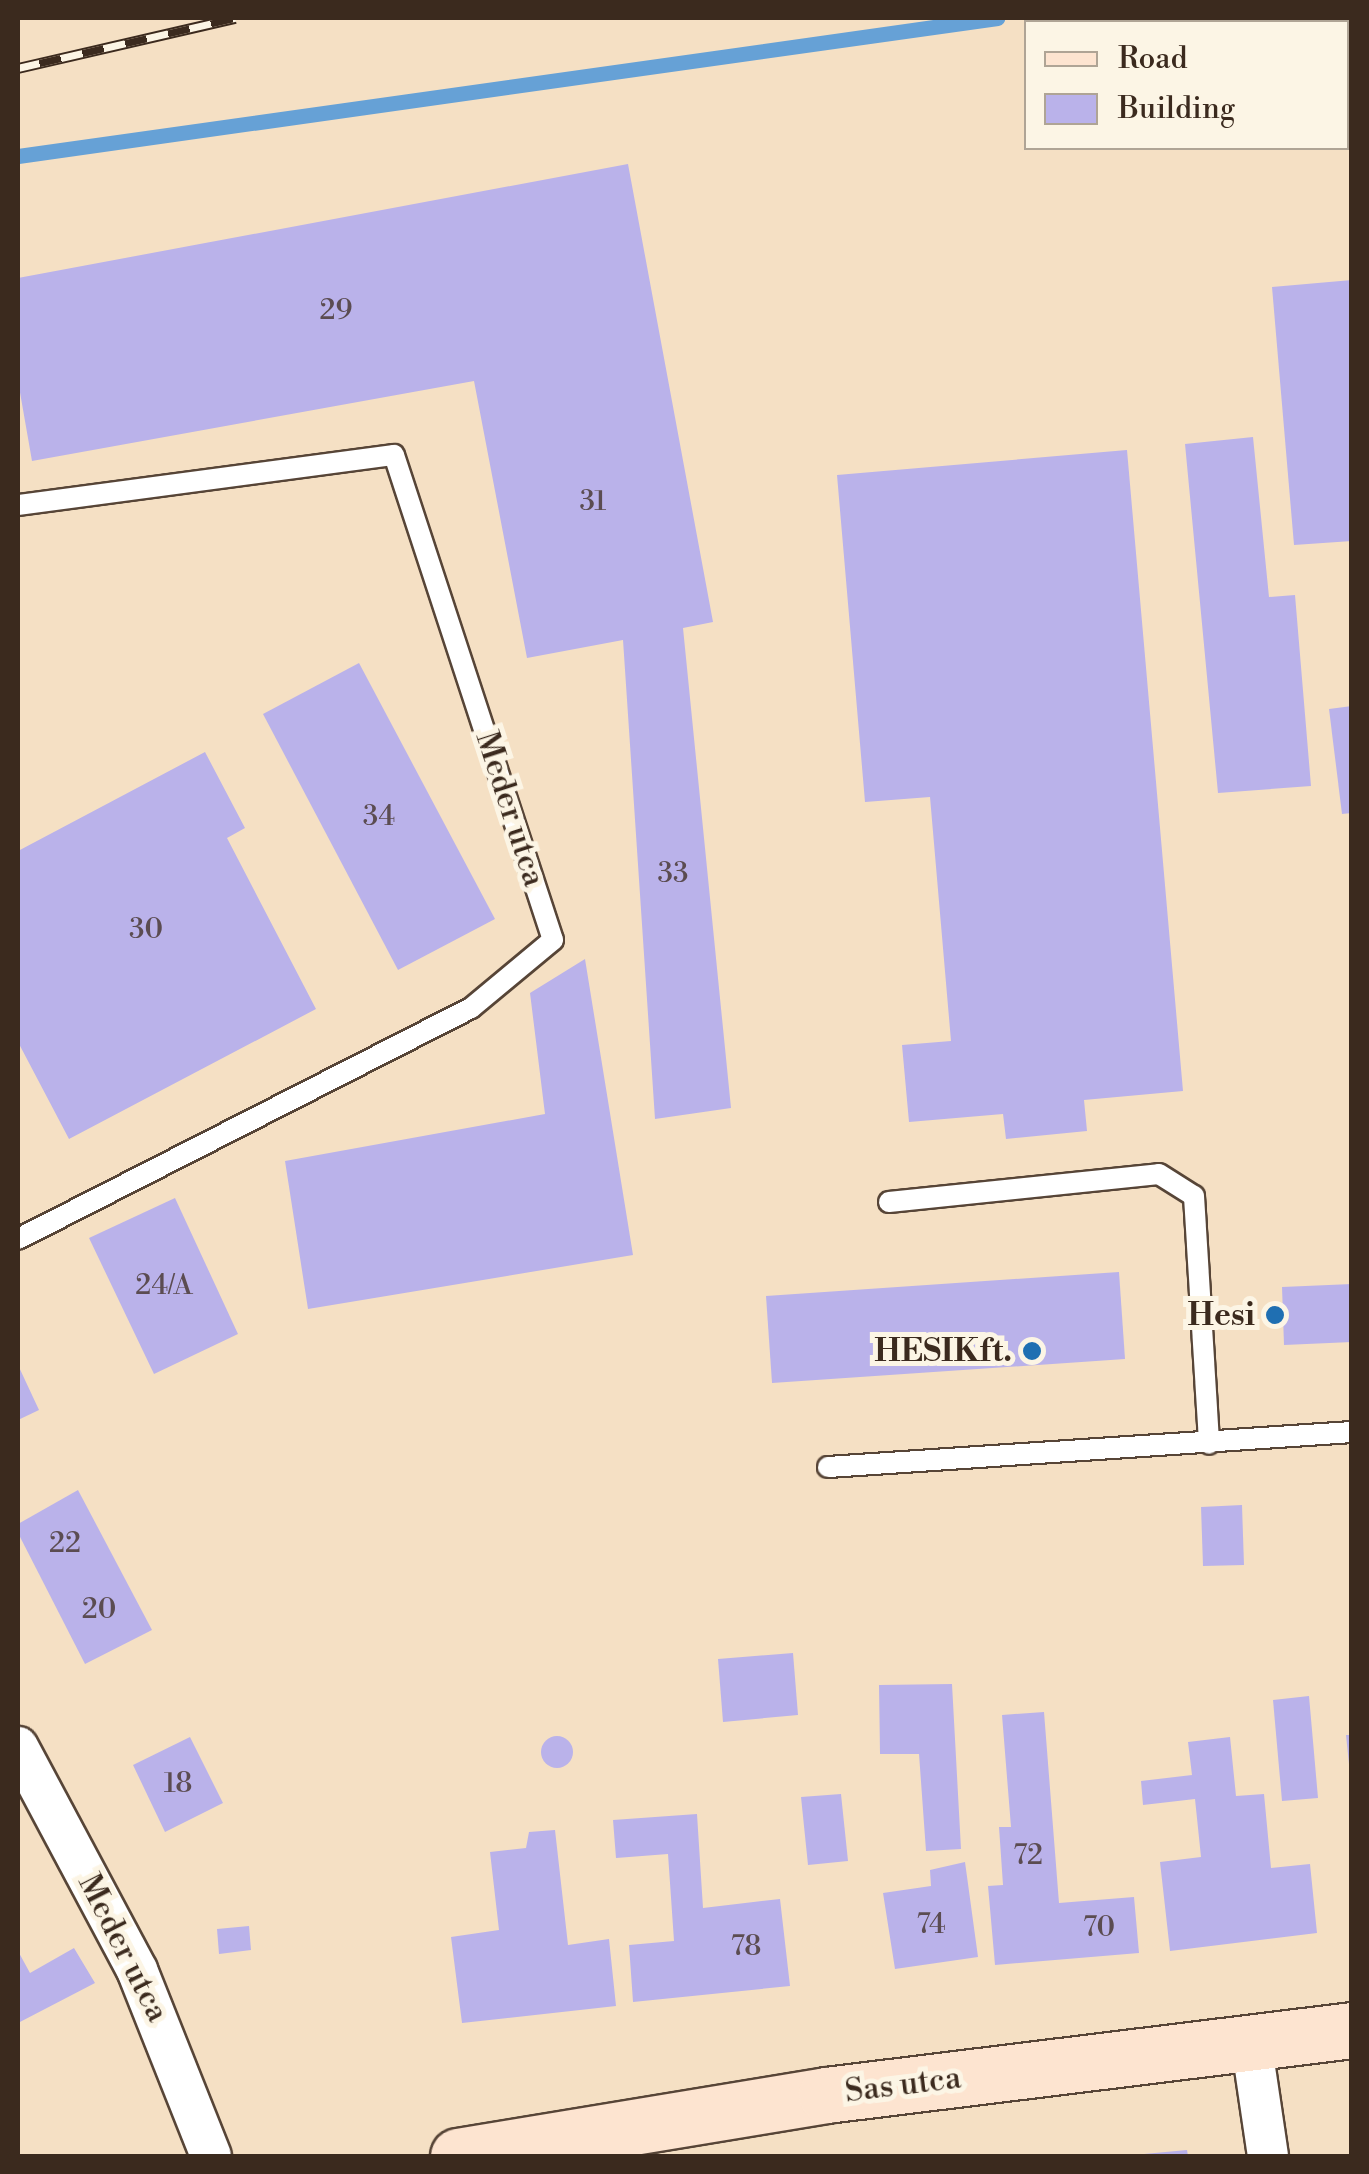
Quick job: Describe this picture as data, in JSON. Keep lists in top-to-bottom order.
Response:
{
  "streets": {
    "main road": ["Sas utca"],
    "street": ["Meder utca"]
  },
  "places": ["Hesi", "HESIKft."],
  "house_numbers": [
    "29",
    "31",
    "34",
    "33",
    "30",
    "24/A",
    "22",
    "20",
    "18",
    "72",
    "74",
    "70",
    "78"
  ],
  "legend": ["Road", "Building"]
}
